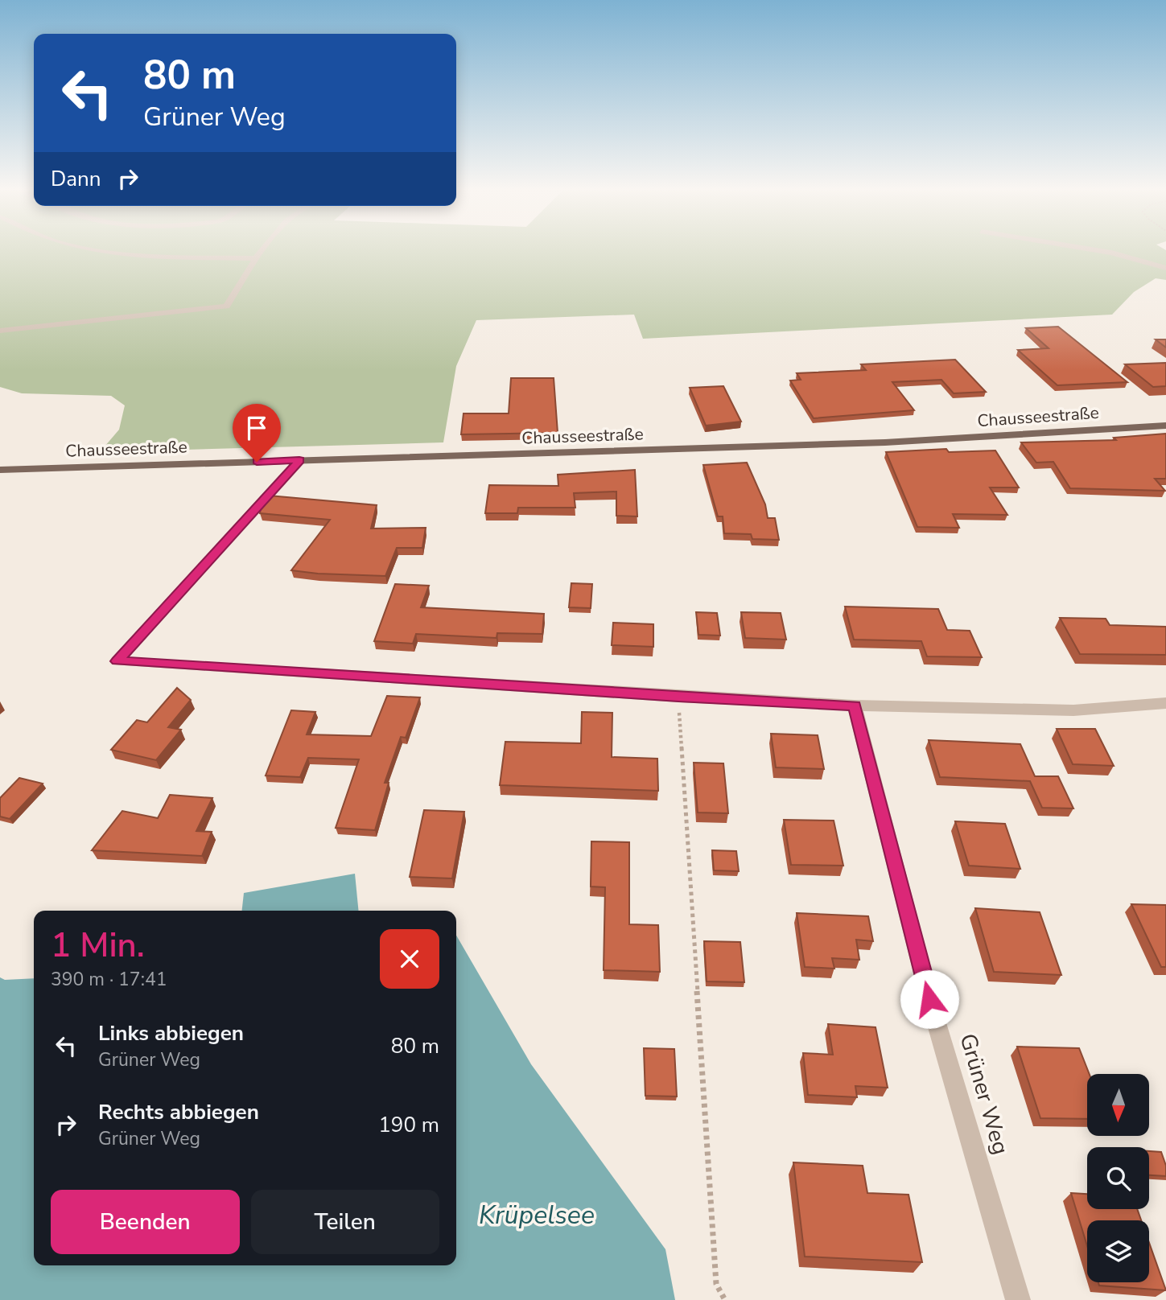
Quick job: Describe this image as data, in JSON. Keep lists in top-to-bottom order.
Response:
{
  "streets": {
    "main road": ["Chausseestraße"],
    "street": ["Grüner Weg"]
  },
  "water": ["Krüpelsee"],
  "north": "bottom",
  "page": {
    "turn": ["80 m", "Grüner Weg"],
    "then": "Dann",
    "heading": ["1 Min.", "390 m · 17:41"],
    "list": [
      {
        "name": "Links abbiegen",
        "note": "Grüner Weg",
        "value": "80 m"
      },
      {
        "name": "Rechts abbiegen",
        "note": "Grüner Weg",
        "value": "190 m"
      }
    ],
    "buttons": ["Beenden", "Teilen"]
  }
}
